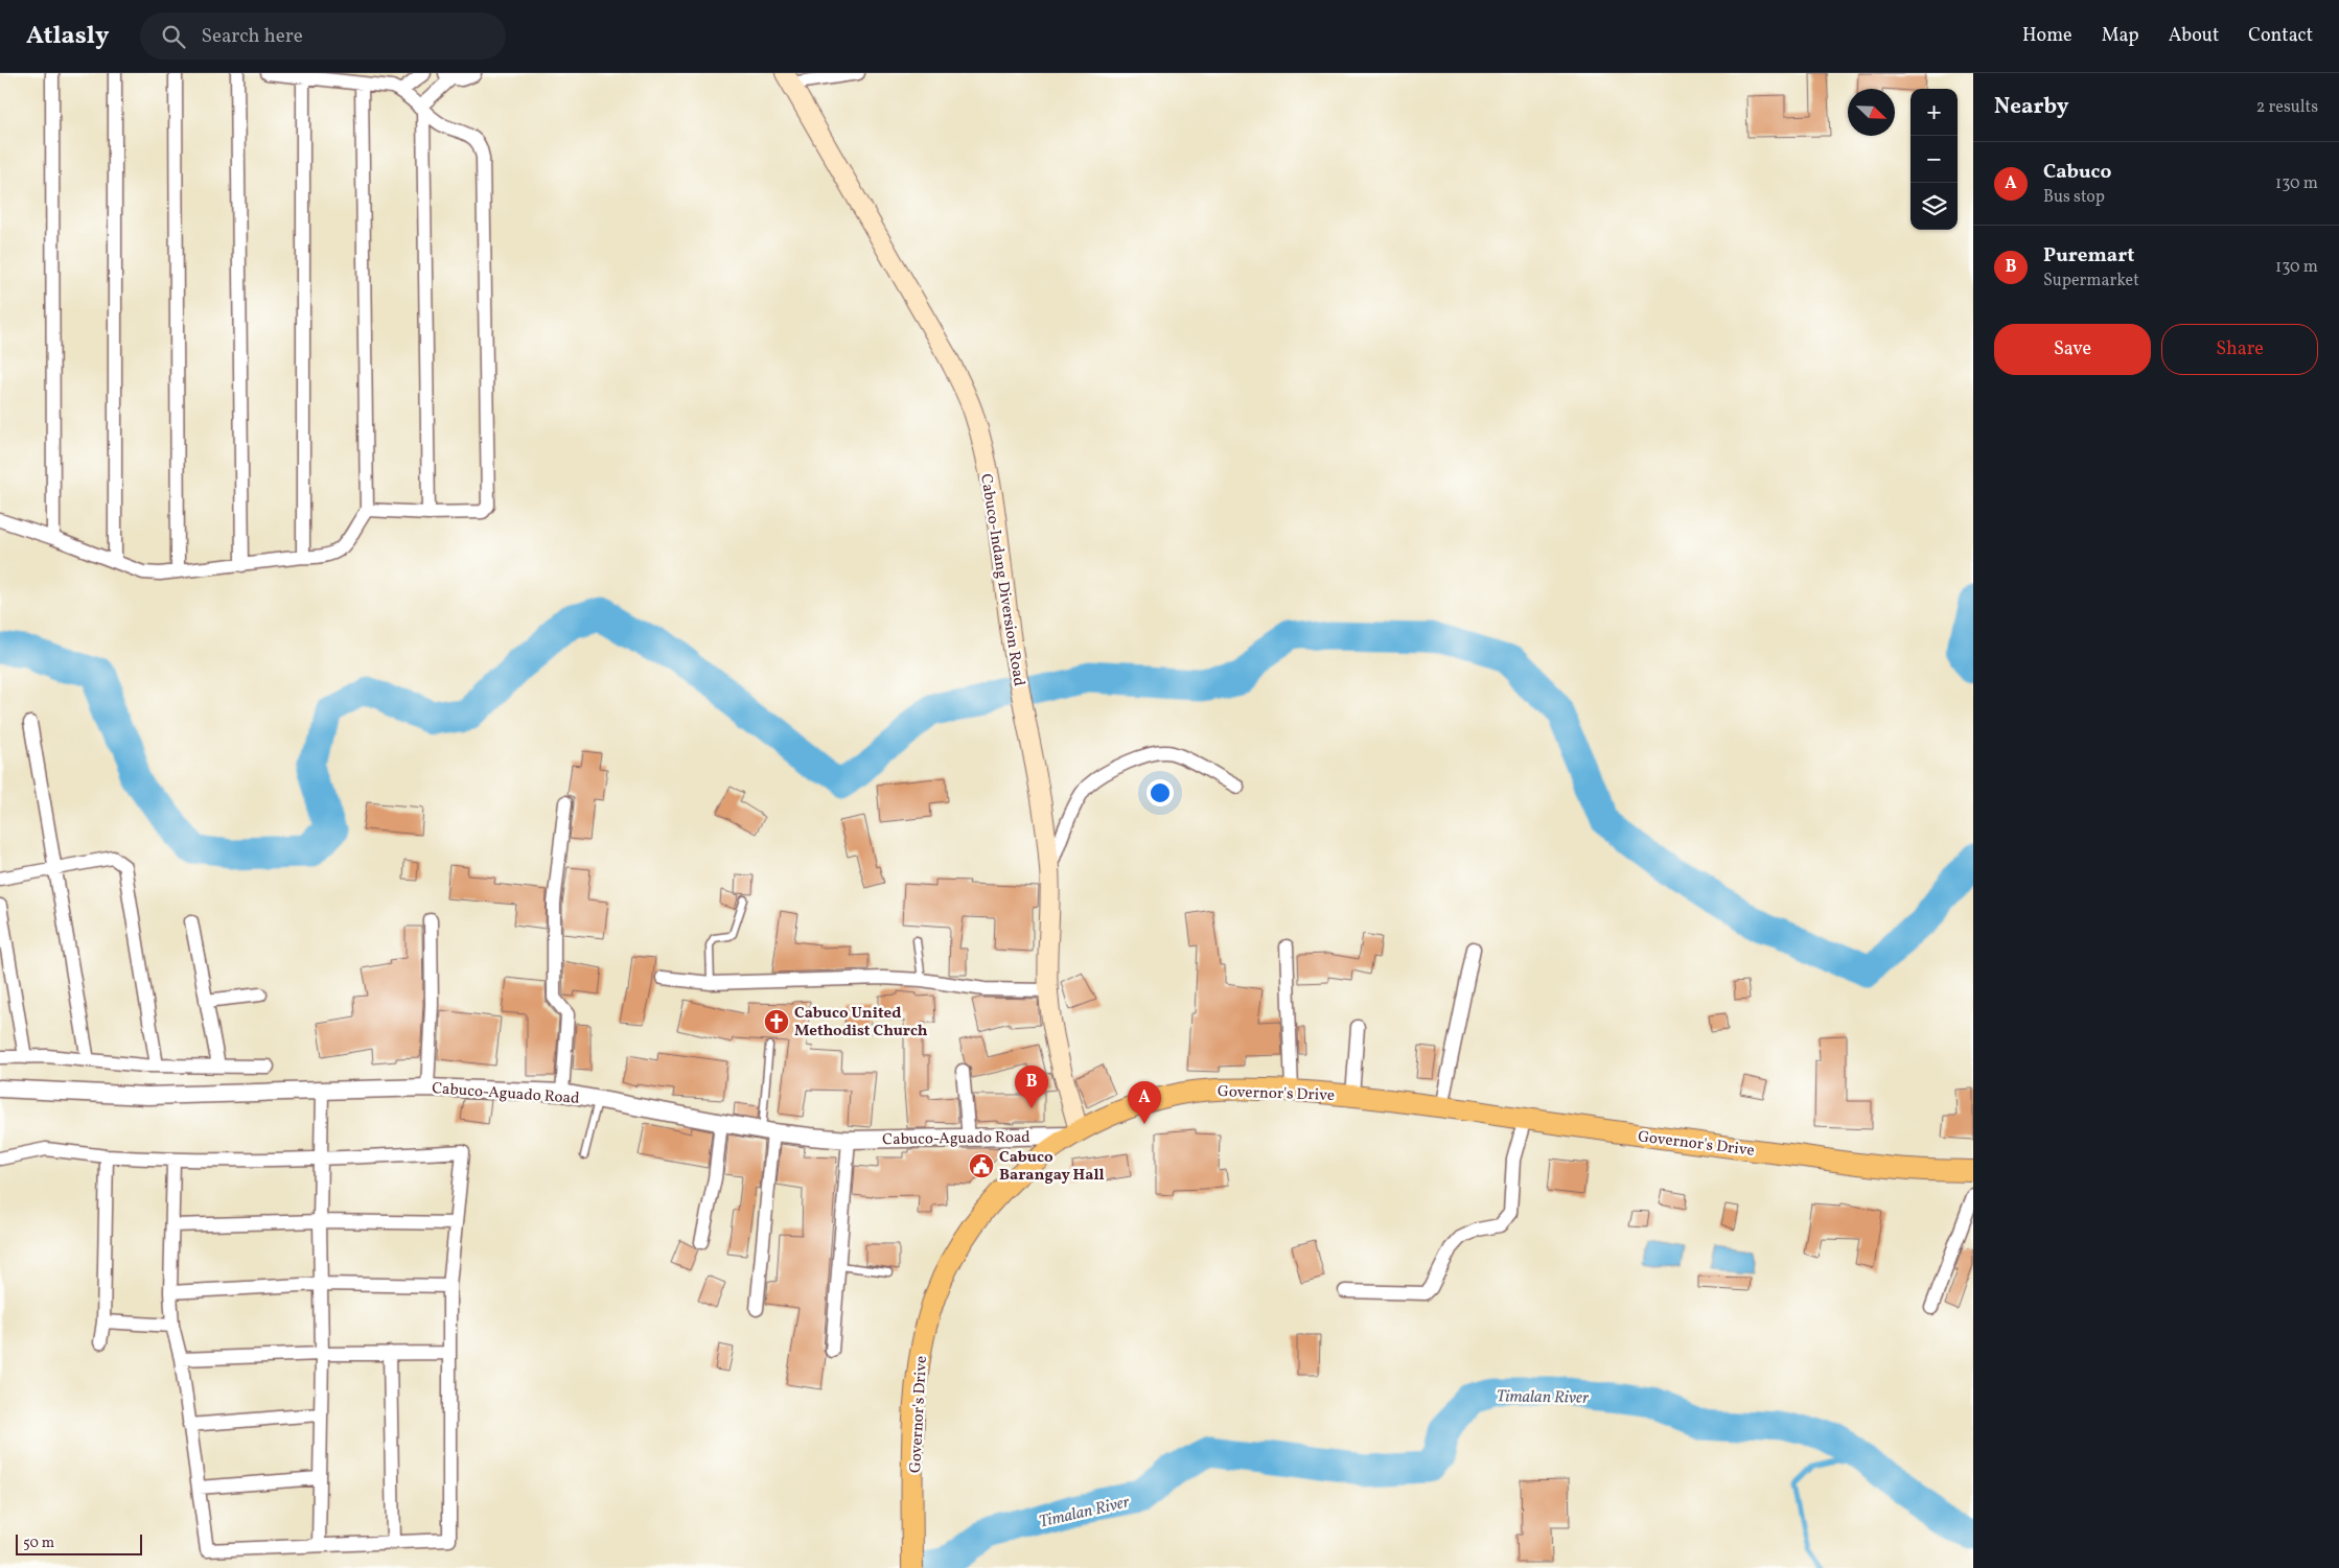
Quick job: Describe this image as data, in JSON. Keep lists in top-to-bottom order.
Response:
{
  "streets": {
    "main road": ["Cabuco-Indang Diversion Road", "Governor's Drive"],
    "street": ["Cabuco-Aguado Road"]
  },
  "crossings": [
    ["Cabuco-Indang Diversion Road", "Cabuco-Aguado Road"],
    ["Cabuco-Indang Diversion Road", "Governor's Drive"],
    ["Cabuco-Aguado Road", "Governor's Drive"]
  ],
  "water": ["Timalan River"],
  "places": {
    "church": ["Cabuco United Methodist Church"],
    "public building": ["Cabuco Barangay Hall"]
  },
  "scale_bar": "50 m",
  "north": "bottom right",
  "page": {
    "header": "Atlasly",
    "search": "Search here",
    "nav": [
      "Home",
      "Map",
      "About",
      "Contact"
    ],
    "heading": ["Nearby", "2 results"],
    "map_buttons": ["+", "−"],
    "list": [
      {
        "mark": "A",
        "name": "Cabuco",
        "note": "Bus stop",
        "value": "130 m"
      },
      {
        "mark": "B",
        "name": "Puremart",
        "note": "Supermarket",
        "value": "130 m"
      }
    ],
    "buttons": ["Save", "Share"],
    "pins": ["B", "A"],
    "scale": "50 m"
  }
}
